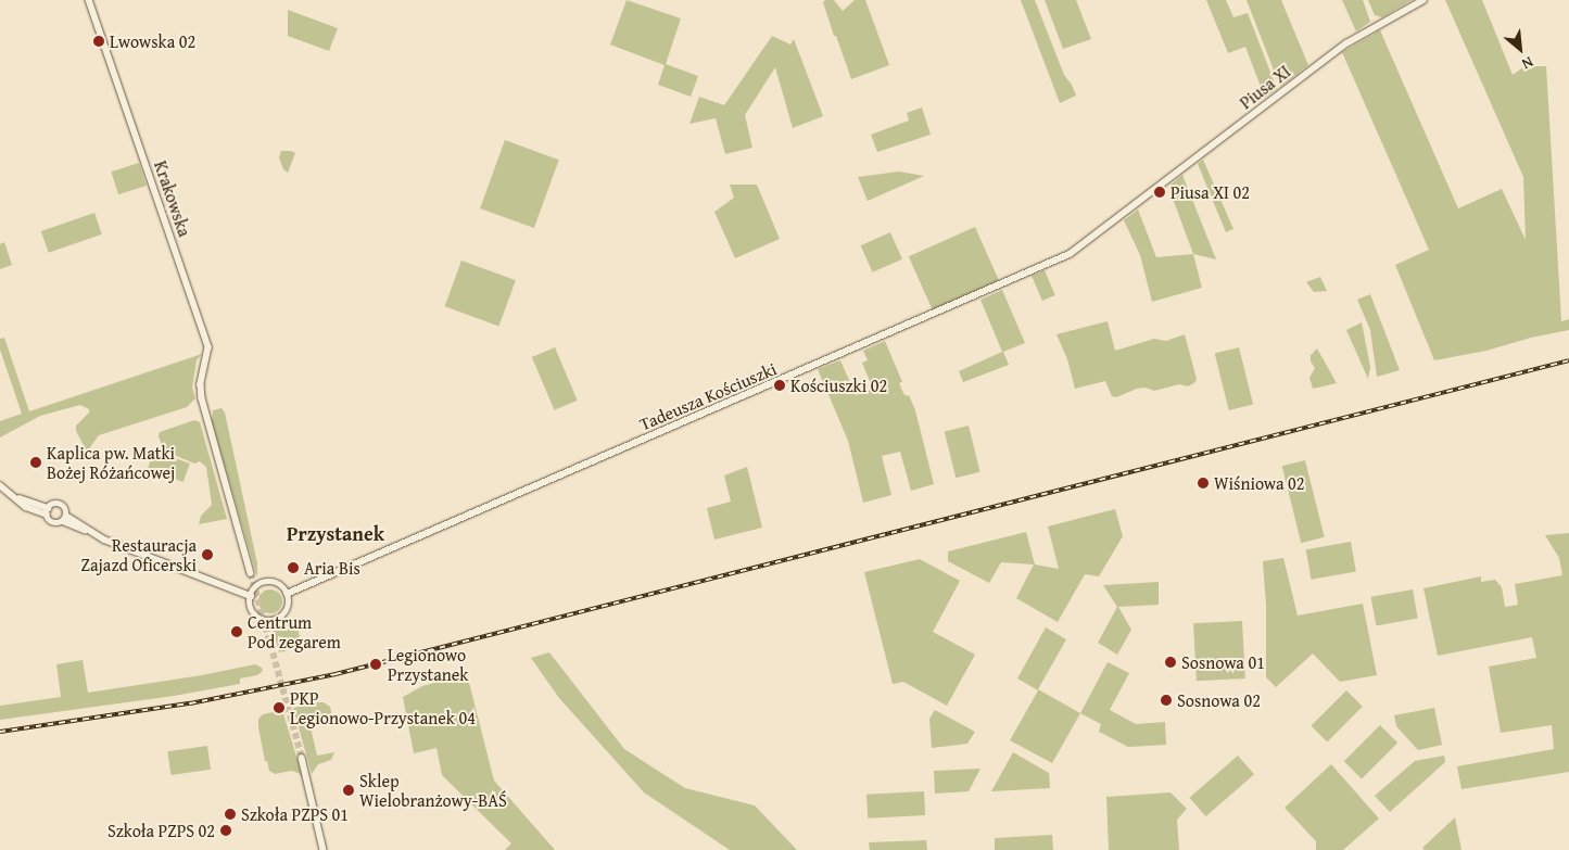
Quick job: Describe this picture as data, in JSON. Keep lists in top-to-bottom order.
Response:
{
  "streets": {
    "street": ["Piusa XI", "Krakowska", "Tadeusza Kościuszki"]
  },
  "crossings": [
    ["Piusa XI", "Tadeusza Kościuszki"]
  ],
  "districts": ["Przystanek"],
  "places": [
    "Lwowska 02",
    "Piusa XI 02",
    "Kościuszki 02",
    "Kaplica pw. Matki Bożej Różańcowej",
    "Wiśniowa 02",
    "Restauracja Zajazd Oficerski",
    "Aria Bis",
    "Centrum Pod zegarem",
    "Sosnowa 01",
    "Legionowo Przystanek",
    "Sosnowa 02",
    "PKP Legionowo-Przystanek 04",
    "Sklep Wielobranżowy-BAŚ",
    "Szkoła PZPS 01",
    "Szkoła PZPS 02"
  ],
  "north": "bottom right"
}
